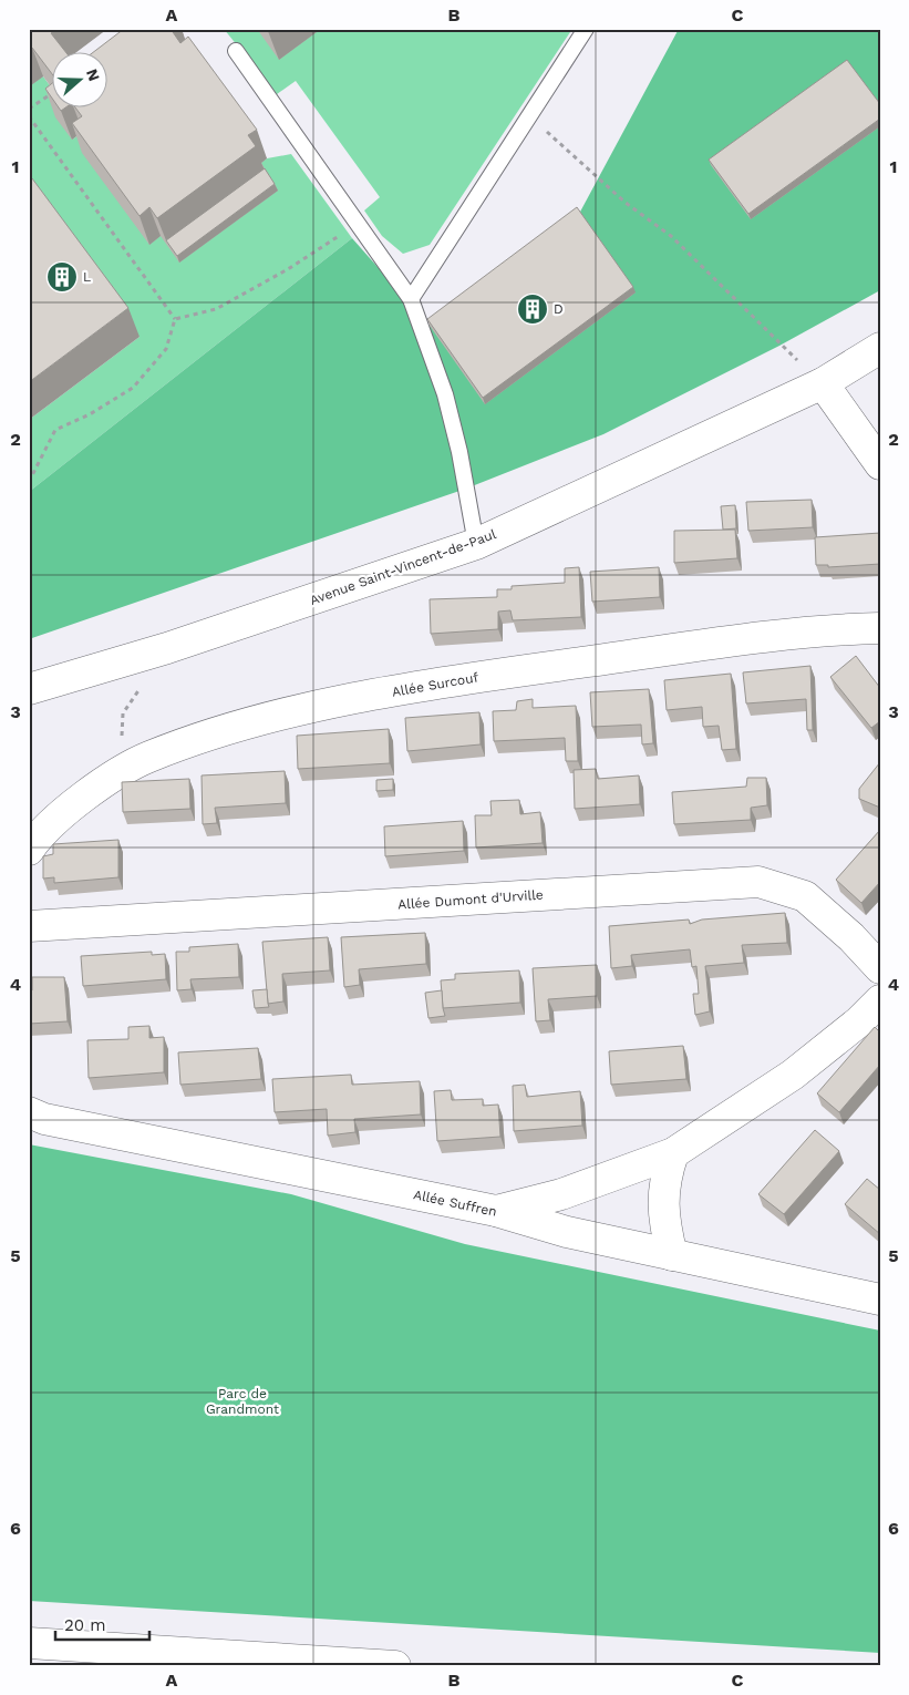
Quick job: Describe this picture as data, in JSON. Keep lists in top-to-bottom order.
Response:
{
  "streets": {
    "main road": [
      "Avenue Saint-Vincent-de-Paul",
      "Allée Surcouf",
      "Allée Dumont d'Urville",
      "Allée Suffren"
    ]
  },
  "parks": ["Parc de Grandmont"],
  "places": {
    "building": ["L", "D"]
  },
  "scale_bar": "20 m",
  "north": "right",
  "grid": {
    "columns": ["A", "B", "C"],
    "rows": [
      "1",
      "2",
      "3",
      "4",
      "5",
      "6"
    ]
  }
}
